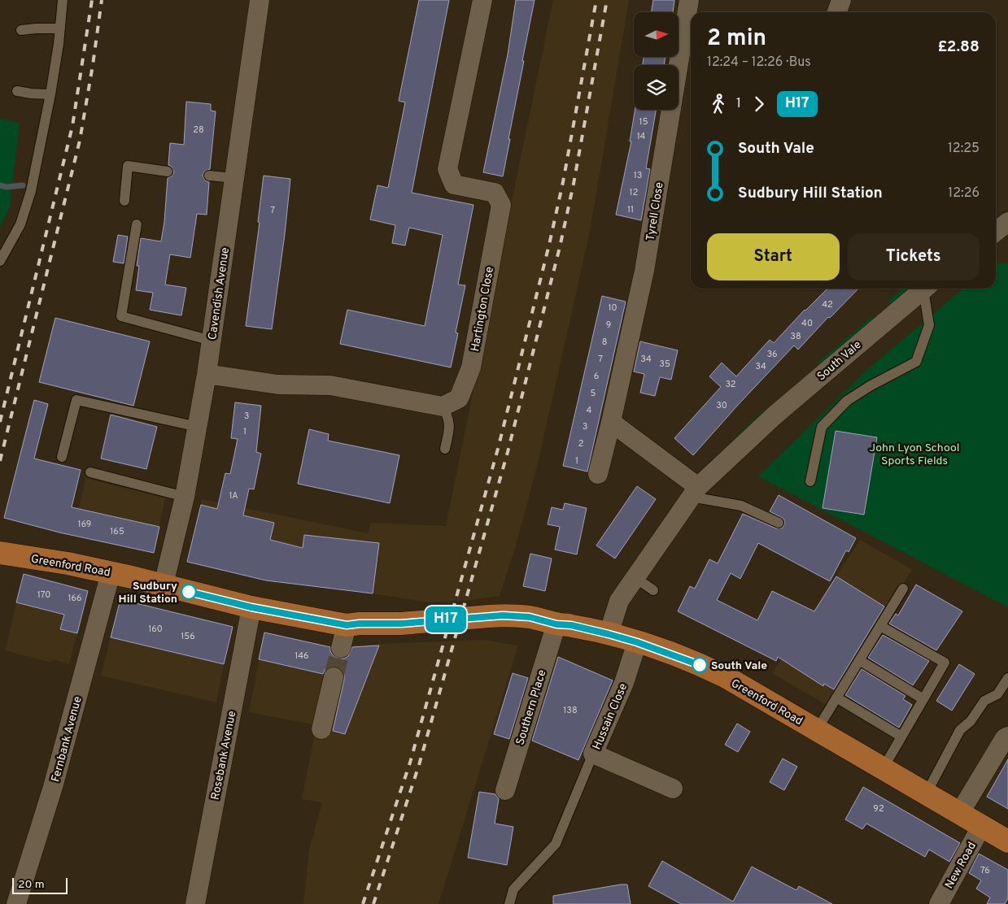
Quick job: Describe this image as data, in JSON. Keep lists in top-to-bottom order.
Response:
{
  "streets": {
    "main road": ["Greenford Road"],
    "street": [
      "Tyrell Close",
      "Cavendish Avenue",
      "Hartington Close",
      "South Vale",
      "Southern Place",
      "Hussain Close",
      "Fernbank Avenue",
      "Rosebank Avenue",
      "New Road"
    ]
  },
  "crossings": [
    ["Cavendish Avenue", "Greenford Road"],
    ["South Vale", "Greenford Road"],
    ["Greenford Road", "Southern Place"],
    ["Greenford Road", "Hussain Close"],
    ["Greenford Road", "Fernbank Avenue"],
    ["Greenford Road", "Rosebank Avenue"],
    ["Greenford Road", "New Road"]
  ],
  "parks": ["John Lyon School Sports Fields"],
  "places": ["Sudbury Hill Station", "South Vale"],
  "lines": ["bus line H17"],
  "house_numbers": [
    "15",
    "28",
    "14",
    "13",
    "12",
    "11",
    "7",
    "42",
    "10",
    "40",
    "9",
    "38",
    "8",
    "36",
    "7",
    "34",
    "35",
    "34",
    "6",
    "32",
    "5",
    "30",
    "4",
    "3",
    "3",
    "1",
    "2",
    "1",
    "1A",
    "169",
    "165",
    "170",
    "166",
    "160",
    "156",
    "146",
    "138",
    "92",
    "76"
  ],
  "scale_bar": "20 m",
  "north": "right",
  "page": {
    "on_map": "H17",
    "heading": ["2 min", "12:24 – 12:26 · Bus", "£2.88"],
    "legs": ["1", "H17"],
    "list": [
      {
        "name": "South Vale",
        "value": "12:25"
      },
      {
        "name": "Sudbury Hill Station",
        "value": "12:26"
      }
    ],
    "buttons": ["Start", "Tickets"],
    "scale": "20 m"
  }
}
